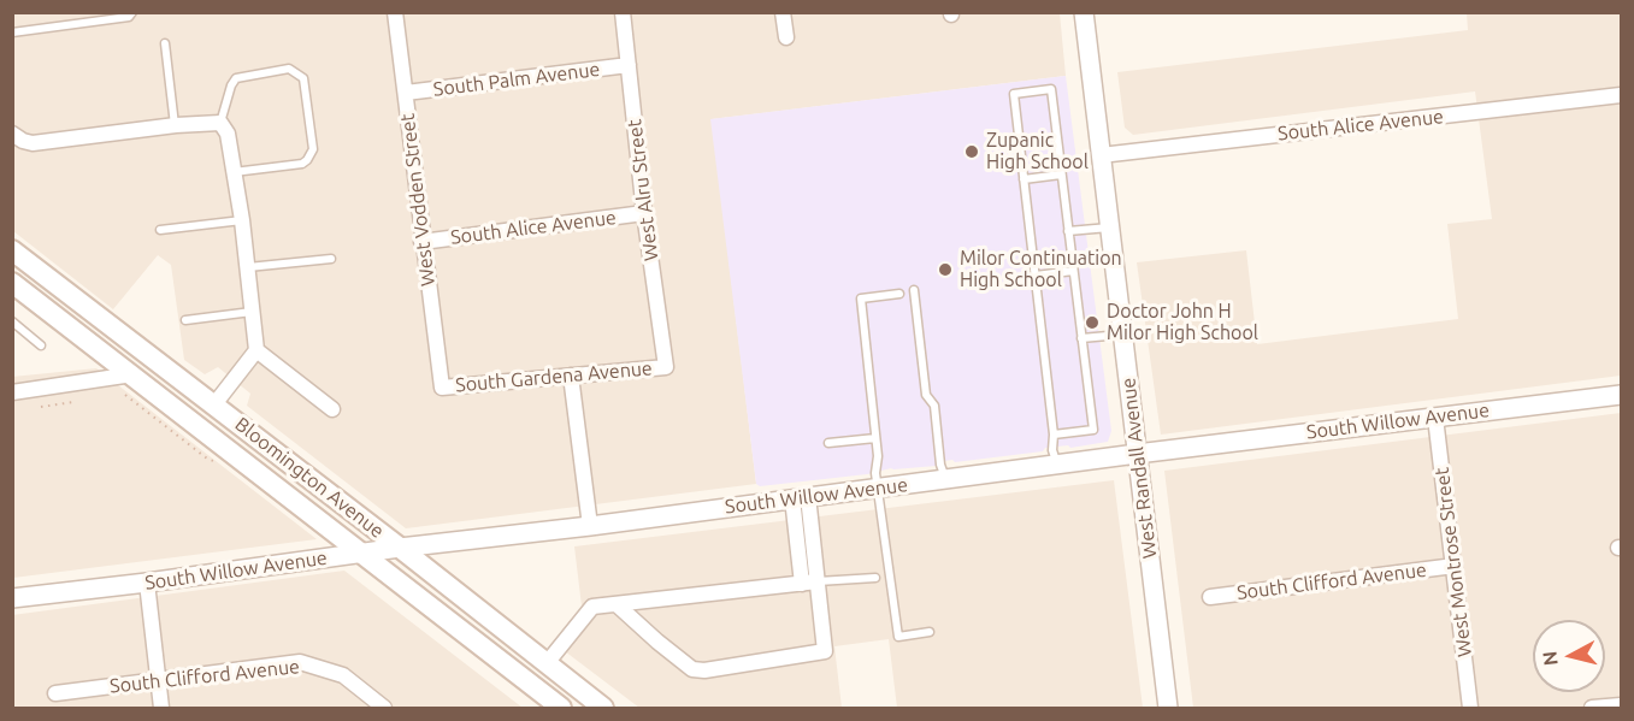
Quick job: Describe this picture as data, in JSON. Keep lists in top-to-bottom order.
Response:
{
  "streets": {
    "main road": ["Bloomington Avenue"],
    "street": [
      "South Palm Avenue",
      "South Alice Avenue",
      "West Alru Street",
      "West Vodden Street",
      "South Gardena Avenue",
      "South Willow Avenue",
      "West Randall Avenue",
      "West Montrose Street",
      "South Clifford Avenue"
    ]
  },
  "crossings": [
    ["South Palm Avenue", "West Alru Street"],
    ["South Palm Avenue", "West Vodden Street"],
    ["South Alice Avenue", "West Alru Street"],
    ["South Alice Avenue", "West Vodden Street"],
    ["South Alice Avenue", "West Randall Avenue"],
    ["West Alru Street", "South Gardena Avenue"],
    ["West Vodden Street", "South Gardena Avenue"],
    ["South Willow Avenue", "West Randall Avenue"],
    ["South Willow Avenue", "Bloomington Avenue"],
    ["South Willow Avenue", "West Montrose Street"],
    ["West Montrose Street", "South Clifford Avenue"]
  ],
  "places": ["Zupanic High School", "Milor Continuation High School", "Doctor John H Milor High School"],
  "north": "left"
}
